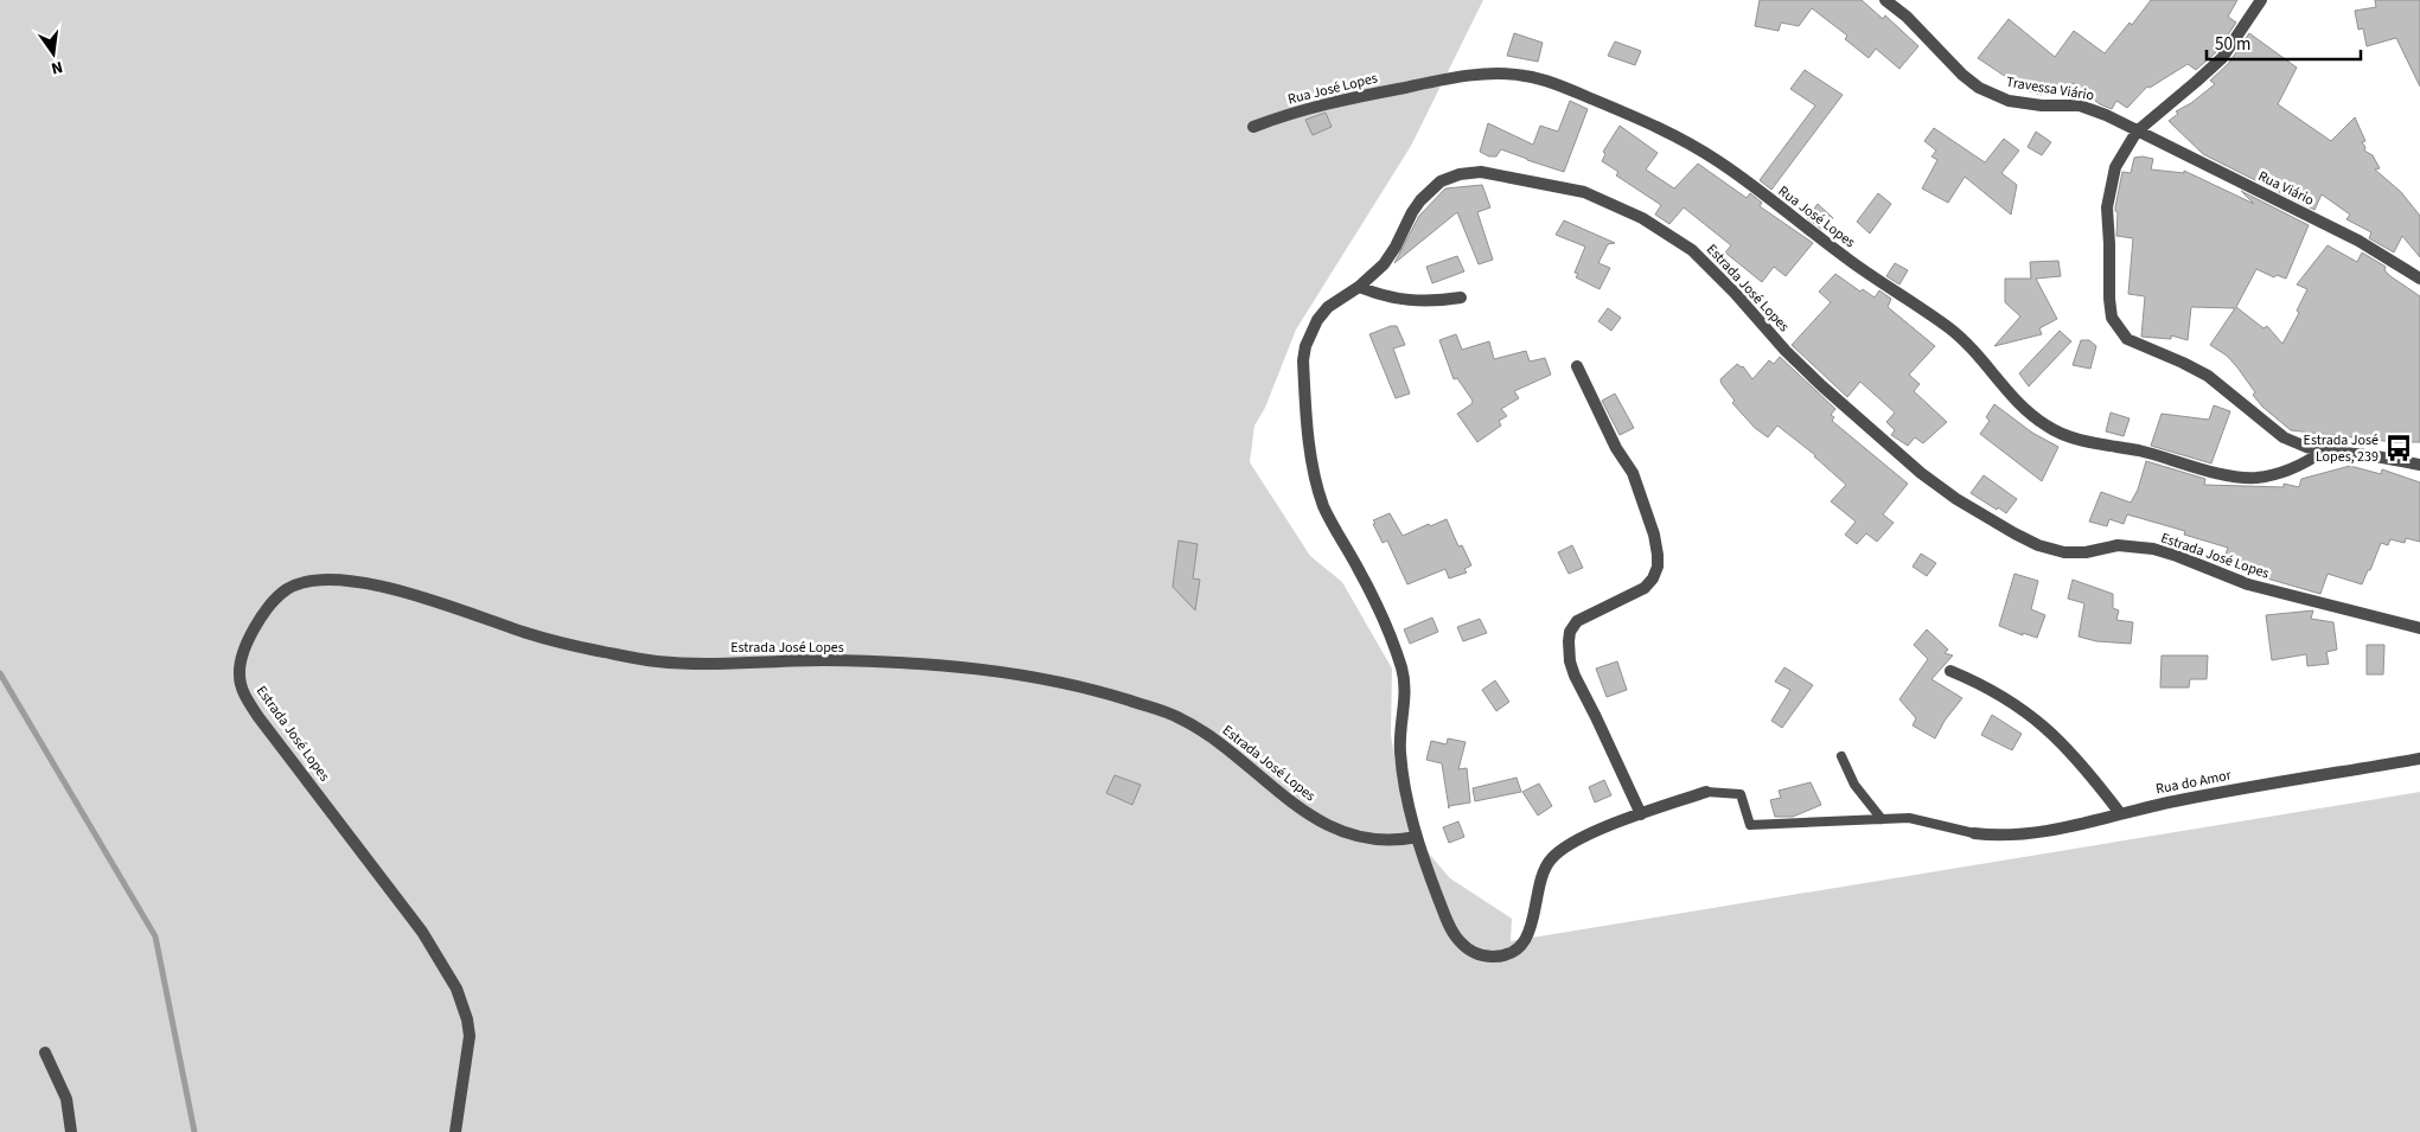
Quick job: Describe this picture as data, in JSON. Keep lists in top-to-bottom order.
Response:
{
  "streets": {
    "street": [
      "Rua José Lopes",
      "Travessa Viário",
      "Rua Viário",
      "Estrada José Lopes",
      "Rua do Amor"
    ]
  },
  "crossings": [
    ["Travessa Viário", "Rua Viário"]
  ],
  "places": {
    "bus stop": ["Estrada José Lopes, 239"]
  },
  "scale_bar": "50 m",
  "north": "bottom"
}
